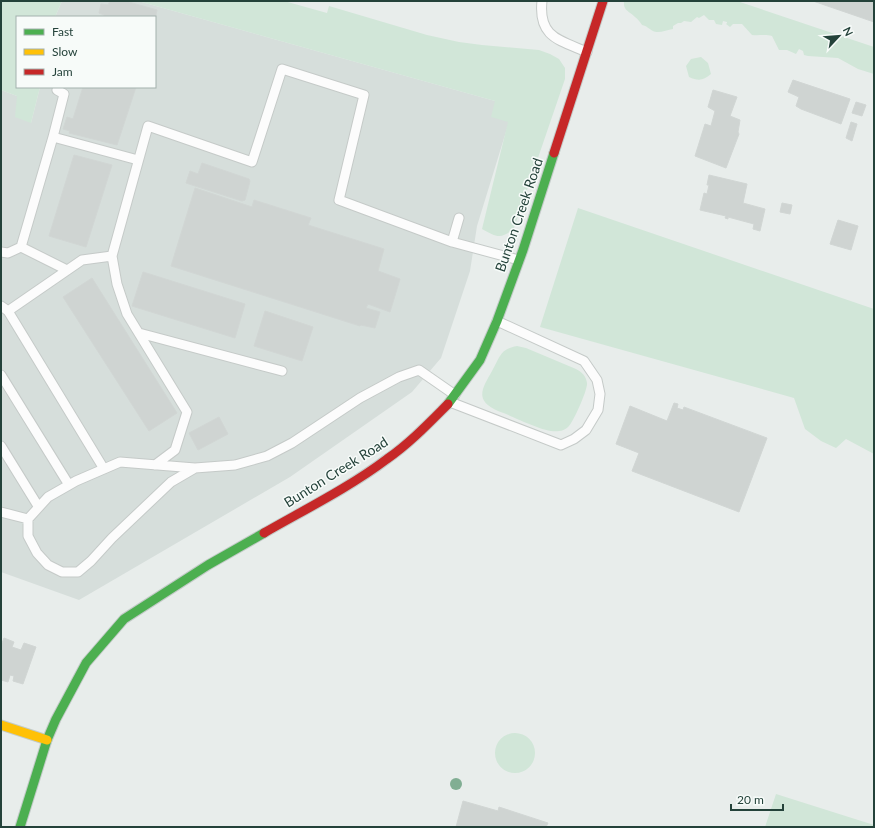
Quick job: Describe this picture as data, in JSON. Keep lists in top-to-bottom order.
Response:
{
  "streets": {
    "street": ["Bunton Creek Road"]
  },
  "legend": ["Fast", "Slow", "Jam"],
  "scale_bar": "20 m",
  "north": "top right"
}
